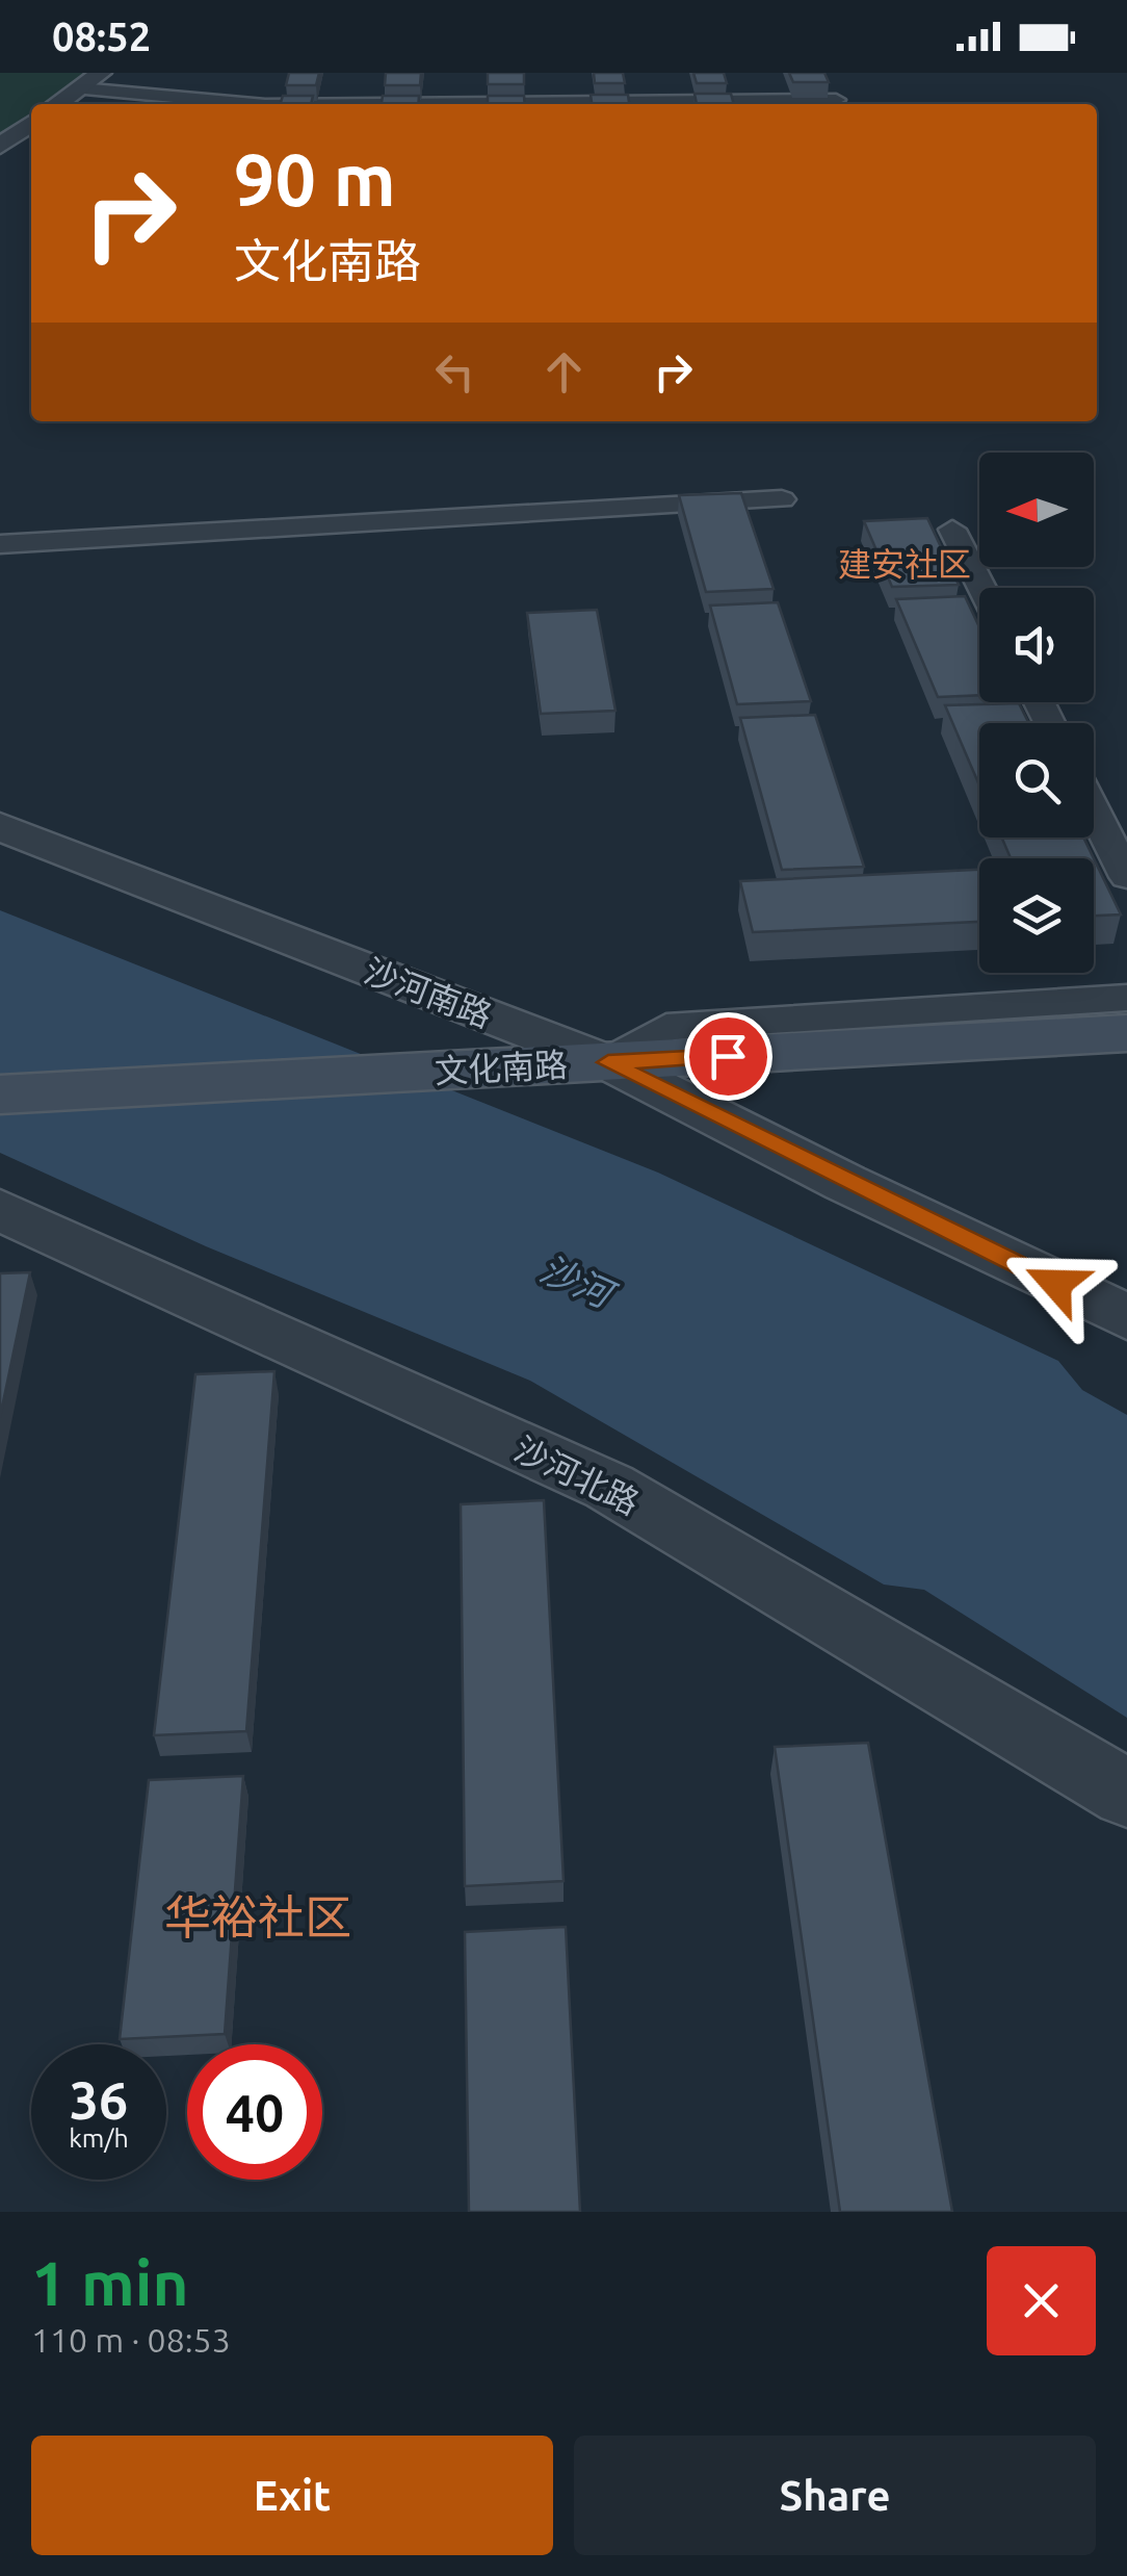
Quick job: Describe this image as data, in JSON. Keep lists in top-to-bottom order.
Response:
{
  "streets": {
    "main road": ["文化南路"],
    "street": ["沙河南路", "沙河北路"]
  },
  "crossings": [
    ["沙河南路", "文化南路"]
  ],
  "districts": ["建安社区", "华裕社区"],
  "water": ["沙河"],
  "north": "left",
  "page": {
    "status": "08:52",
    "turn": ["90 m", "文化南路"],
    "speed": "36 km/h",
    "limit": "40",
    "heading": ["1 min", "110 m · 08:53"],
    "buttons": ["Exit", "Share"]
  }
}
